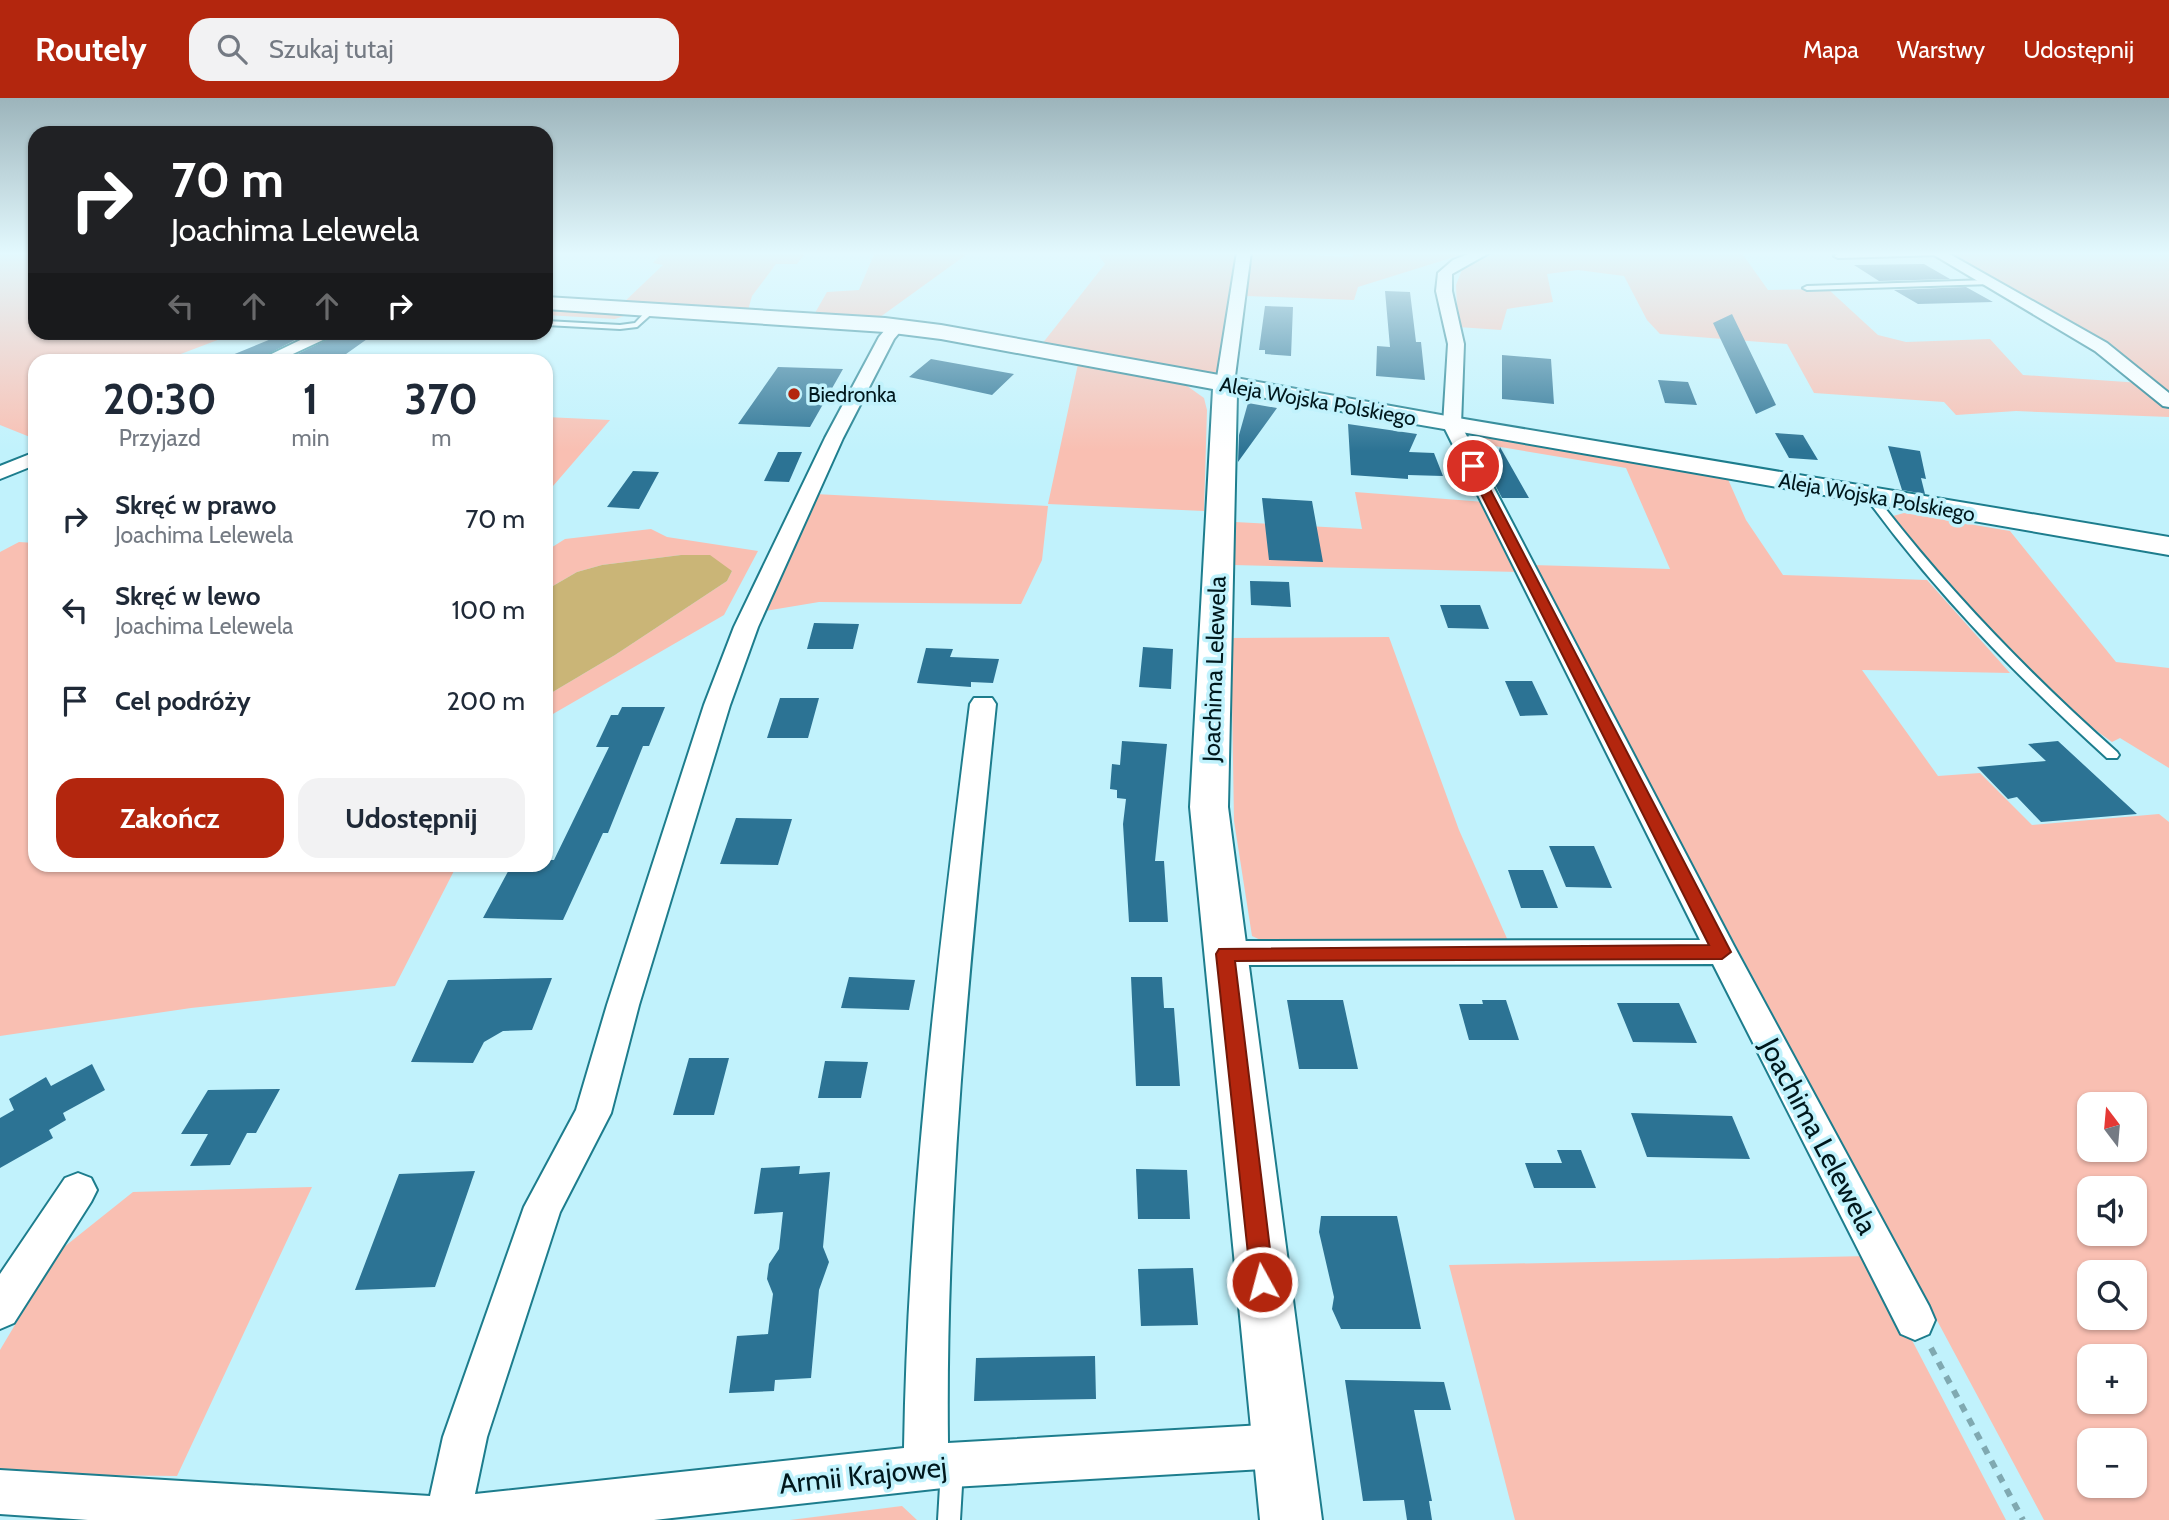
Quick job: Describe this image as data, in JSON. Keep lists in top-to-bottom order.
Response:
{
  "streets": {
    "street": ["Aleja Wojska Polskiego", "Joachima Lelewela", "Armii Krajowej"]
  },
  "crossings": [
    ["Aleja Wojska Polskiego", "Joachima Lelewela"],
    ["Joachima Lelewela", "Armii Krajowej"]
  ],
  "places": ["Biedronka"],
  "north": "top",
  "page": {
    "header": "Routely",
    "search": "Szukaj tutaj",
    "nav": ["Mapa", "Warstwy", "Udostępnij"],
    "turn": ["70 m", "Joachima Lelewela"],
    "eta": [
      "20:30",
      "Przyjazd",
      "1",
      "min",
      "370",
      "m"
    ],
    "list": [
      {
        "name": "Skręć w prawo",
        "note": "Joachima Lelewela",
        "value": "70 m"
      },
      {
        "name": "Skręć w lewo",
        "note": "Joachima Lelewela",
        "value": "100 m"
      },
      {
        "name": "Cel podróży",
        "value": "200 m"
      }
    ],
    "buttons": ["Zakończ", "Udostępnij"],
    "map_buttons": ["+", "−"]
  }
}
